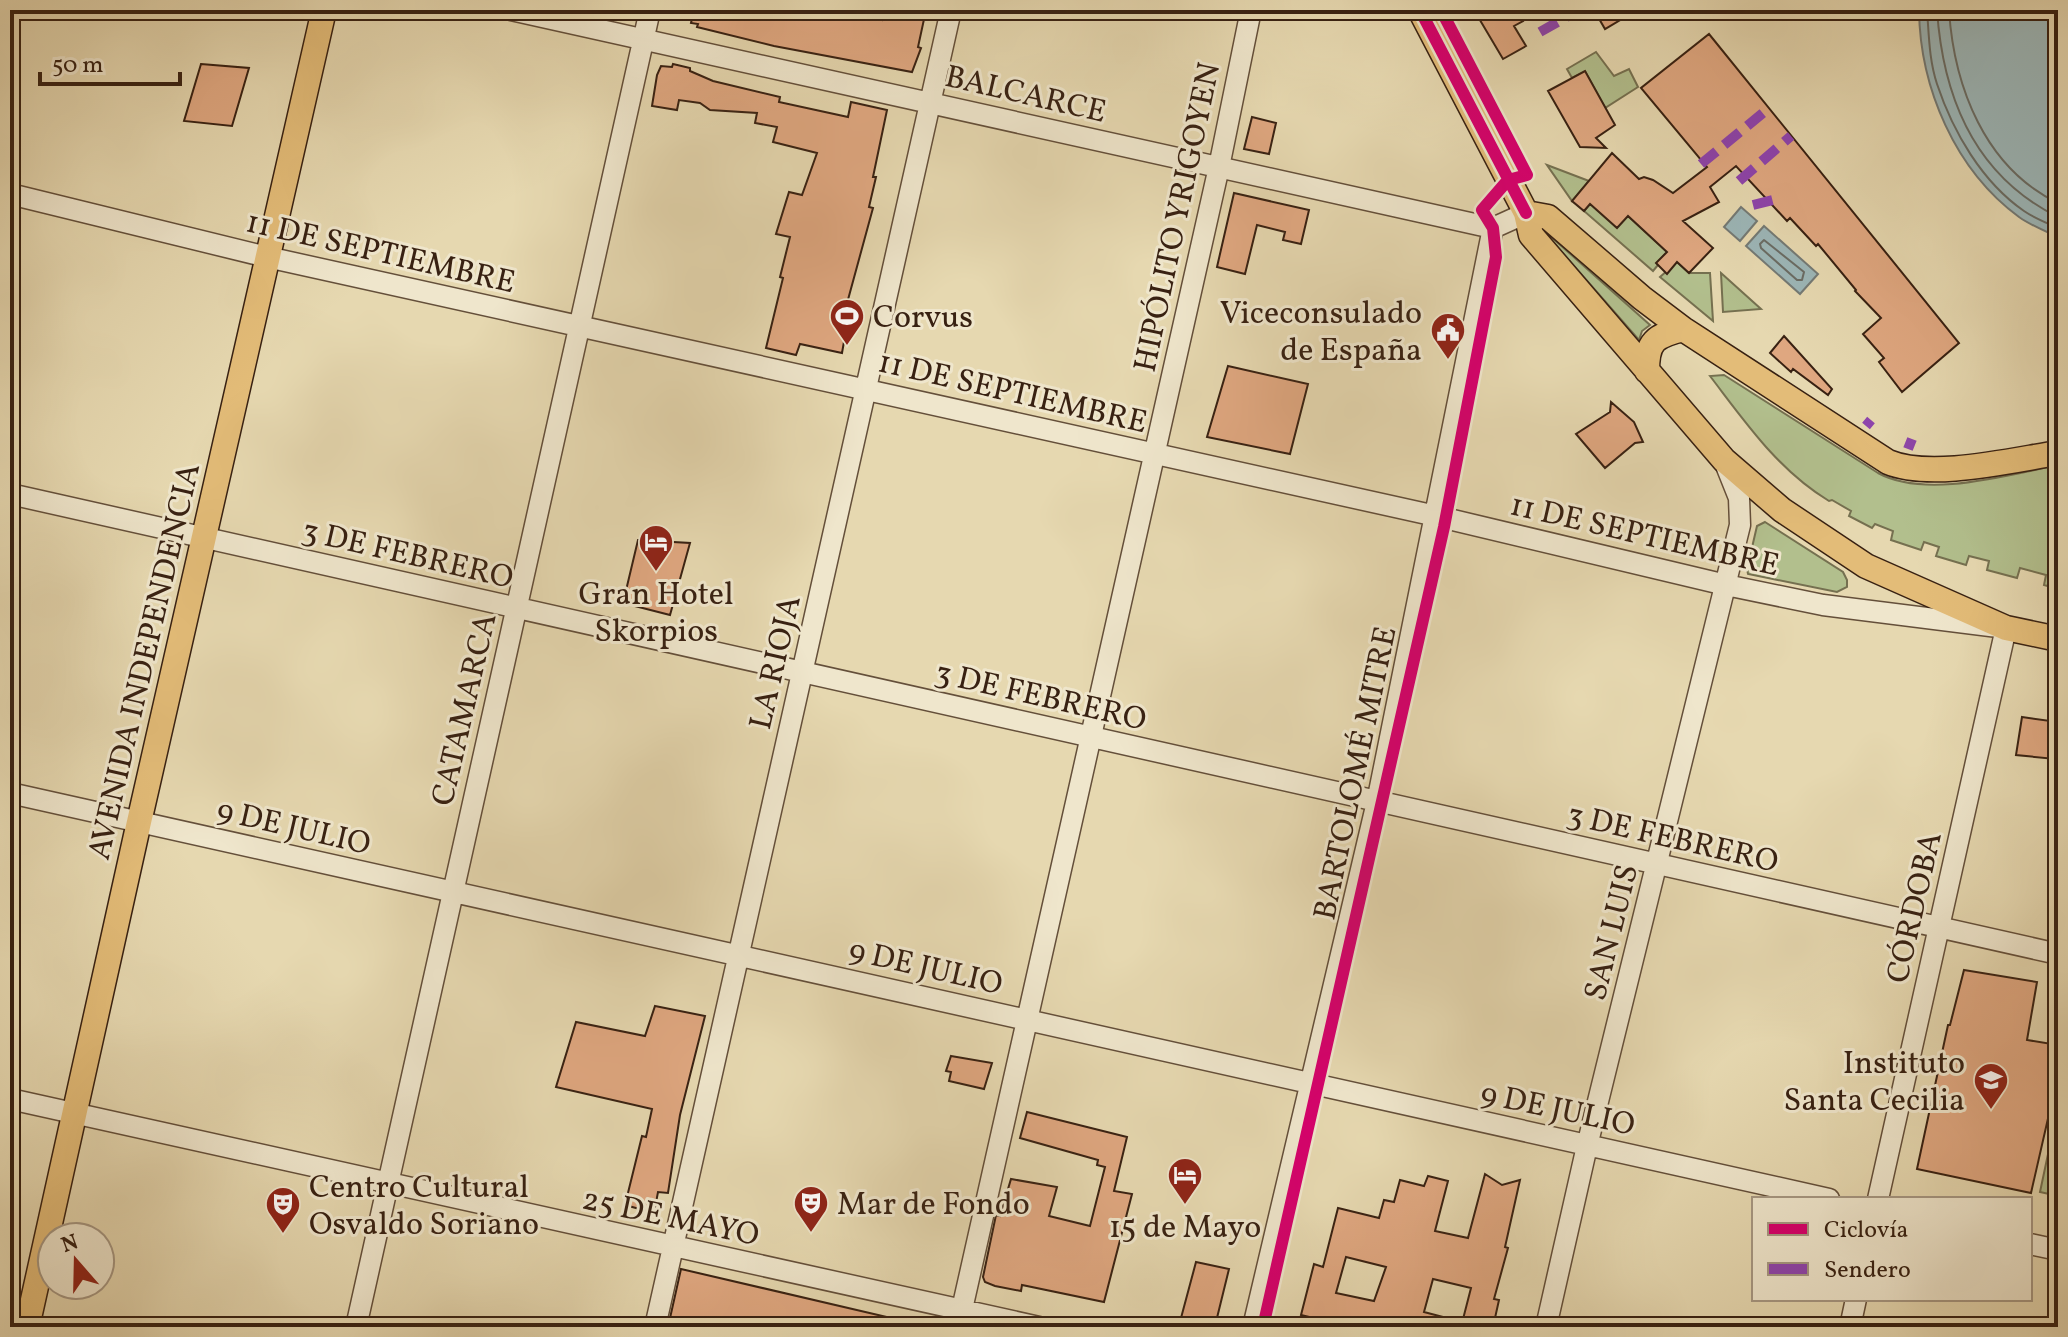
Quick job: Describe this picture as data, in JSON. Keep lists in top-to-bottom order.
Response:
{
  "streets": {
    "main road": ["AVENIDA INDEPENDENCIA"],
    "street": [
      "BALCARCE",
      "HIPÓLITO YRIGOYEN",
      "11 DE SEPTIEMBRE",
      "3 DE FEBRERO",
      "LA RIOJA",
      "CATAMARCA",
      "BARTOLOMÉ MITRE",
      "9 DE JULIO",
      "CÓRDOBA",
      "SAN LUIS",
      "25 DE MAYO"
    ]
  },
  "crossings": [
    ["BALCARCE", "HIPÓLITO YRIGOYEN"],
    ["BALCARCE", "LA RIOJA"],
    ["BALCARCE", "CATAMARCA"],
    ["BALCARCE", "BARTOLOMÉ MITRE"],
    ["HIPÓLITO YRIGOYEN", "11 DE SEPTIEMBRE"],
    ["HIPÓLITO YRIGOYEN", "3 DE FEBRERO"],
    ["HIPÓLITO YRIGOYEN", "9 DE JULIO"],
    ["HIPÓLITO YRIGOYEN", "25 DE MAYO"],
    ["11 DE SEPTIEMBRE", "AVENIDA INDEPENDENCIA"],
    ["11 DE SEPTIEMBRE", "LA RIOJA"],
    ["11 DE SEPTIEMBRE", "CATAMARCA"],
    ["11 DE SEPTIEMBRE", "BARTOLOMÉ MITRE"],
    ["11 DE SEPTIEMBRE", "CÓRDOBA"],
    ["11 DE SEPTIEMBRE", "SAN LUIS"],
    ["3 DE FEBRERO", "AVENIDA INDEPENDENCIA"],
    ["3 DE FEBRERO", "LA RIOJA"],
    ["3 DE FEBRERO", "CATAMARCA"],
    ["3 DE FEBRERO", "BARTOLOMÉ MITRE"],
    ["3 DE FEBRERO", "CÓRDOBA"],
    ["3 DE FEBRERO", "SAN LUIS"],
    ["AVENIDA INDEPENDENCIA", "9 DE JULIO"],
    ["AVENIDA INDEPENDENCIA", "25 DE MAYO"],
    ["LA RIOJA", "9 DE JULIO"],
    ["LA RIOJA", "25 DE MAYO"],
    ["CATAMARCA", "9 DE JULIO"],
    ["CATAMARCA", "25 DE MAYO"],
    ["BARTOLOMÉ MITRE", "9 DE JULIO"],
    ["9 DE JULIO", "SAN LUIS"]
  ],
  "places": {
    "sports": ["Corvus"],
    "public building": ["Viceconsulado de España"],
    "hotel": ["Gran Hotel Skorpios", "15 de Mayo"],
    "school or university": ["Instituto Santa Cecilia"],
    "theatre": ["Mar de Fondo", "Centro Cultural Osvaldo Soriano"]
  },
  "legend": ["Ciclovía", "Sendero"],
  "scale_bar": "50 m",
  "north": "top"
}
